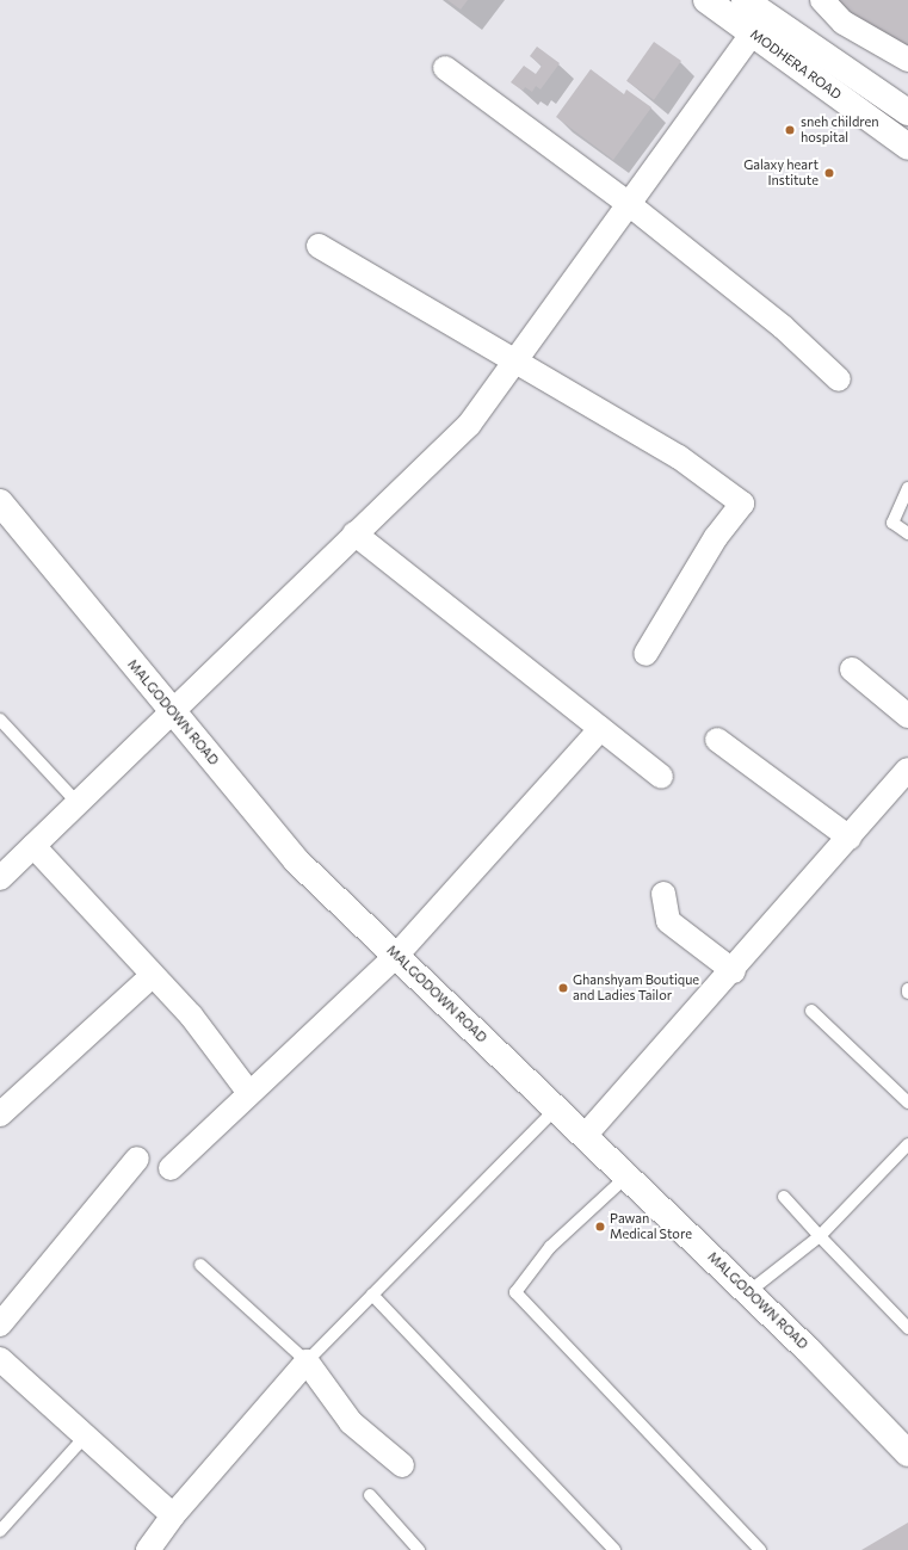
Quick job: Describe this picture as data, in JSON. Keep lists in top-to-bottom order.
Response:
{
  "streets": {
    "street": ["MODHERA ROAD", "MALGODOWN ROAD"]
  },
  "places": [
    "sneh children hospital",
    "Galaxy heart Institute",
    "Ghanshyam Boutique and Ladies Tailor",
    "Pawan Medical Store"
  ]
}
